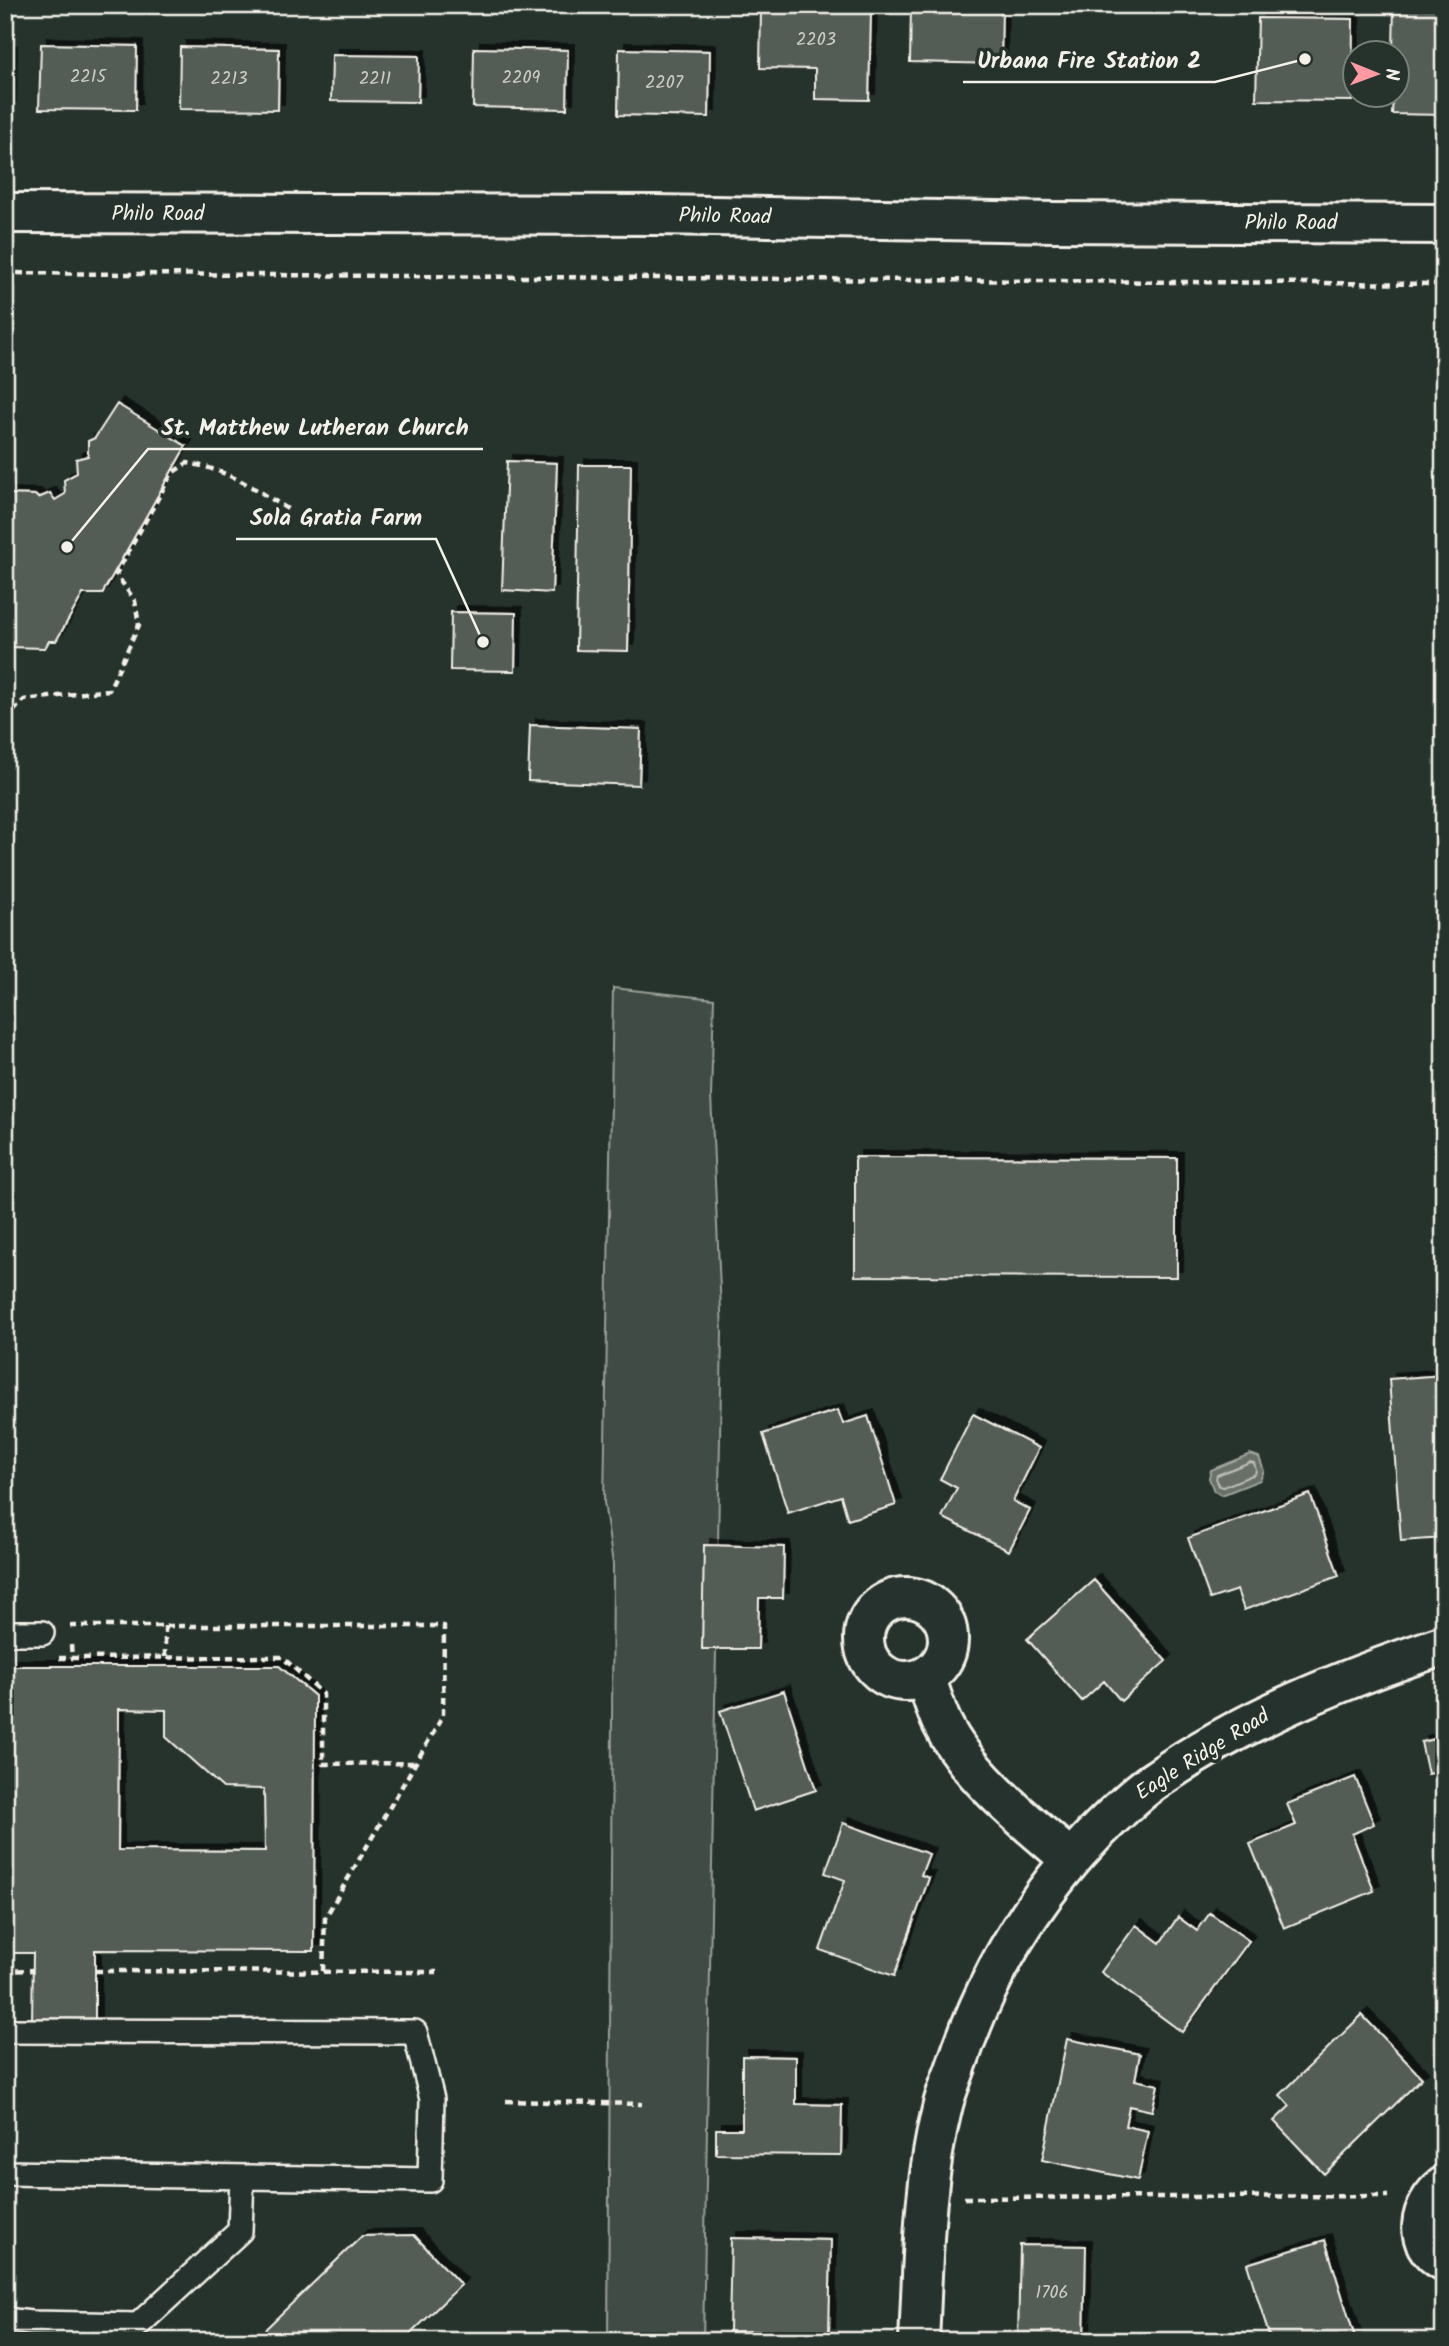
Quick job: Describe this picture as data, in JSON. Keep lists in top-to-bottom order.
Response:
{
  "streets": {
    "main road": ["Philo Road", "Eagle Ridge Road"]
  },
  "places": ["Urbana Fire Station 2", "St. Matthew Lutheran Church", "Sola Gratia Farm"],
  "house_numbers": [
    "2203",
    "2215",
    "2209",
    "2213",
    "2211",
    "2207",
    "1706"
  ],
  "north": "right"
}
